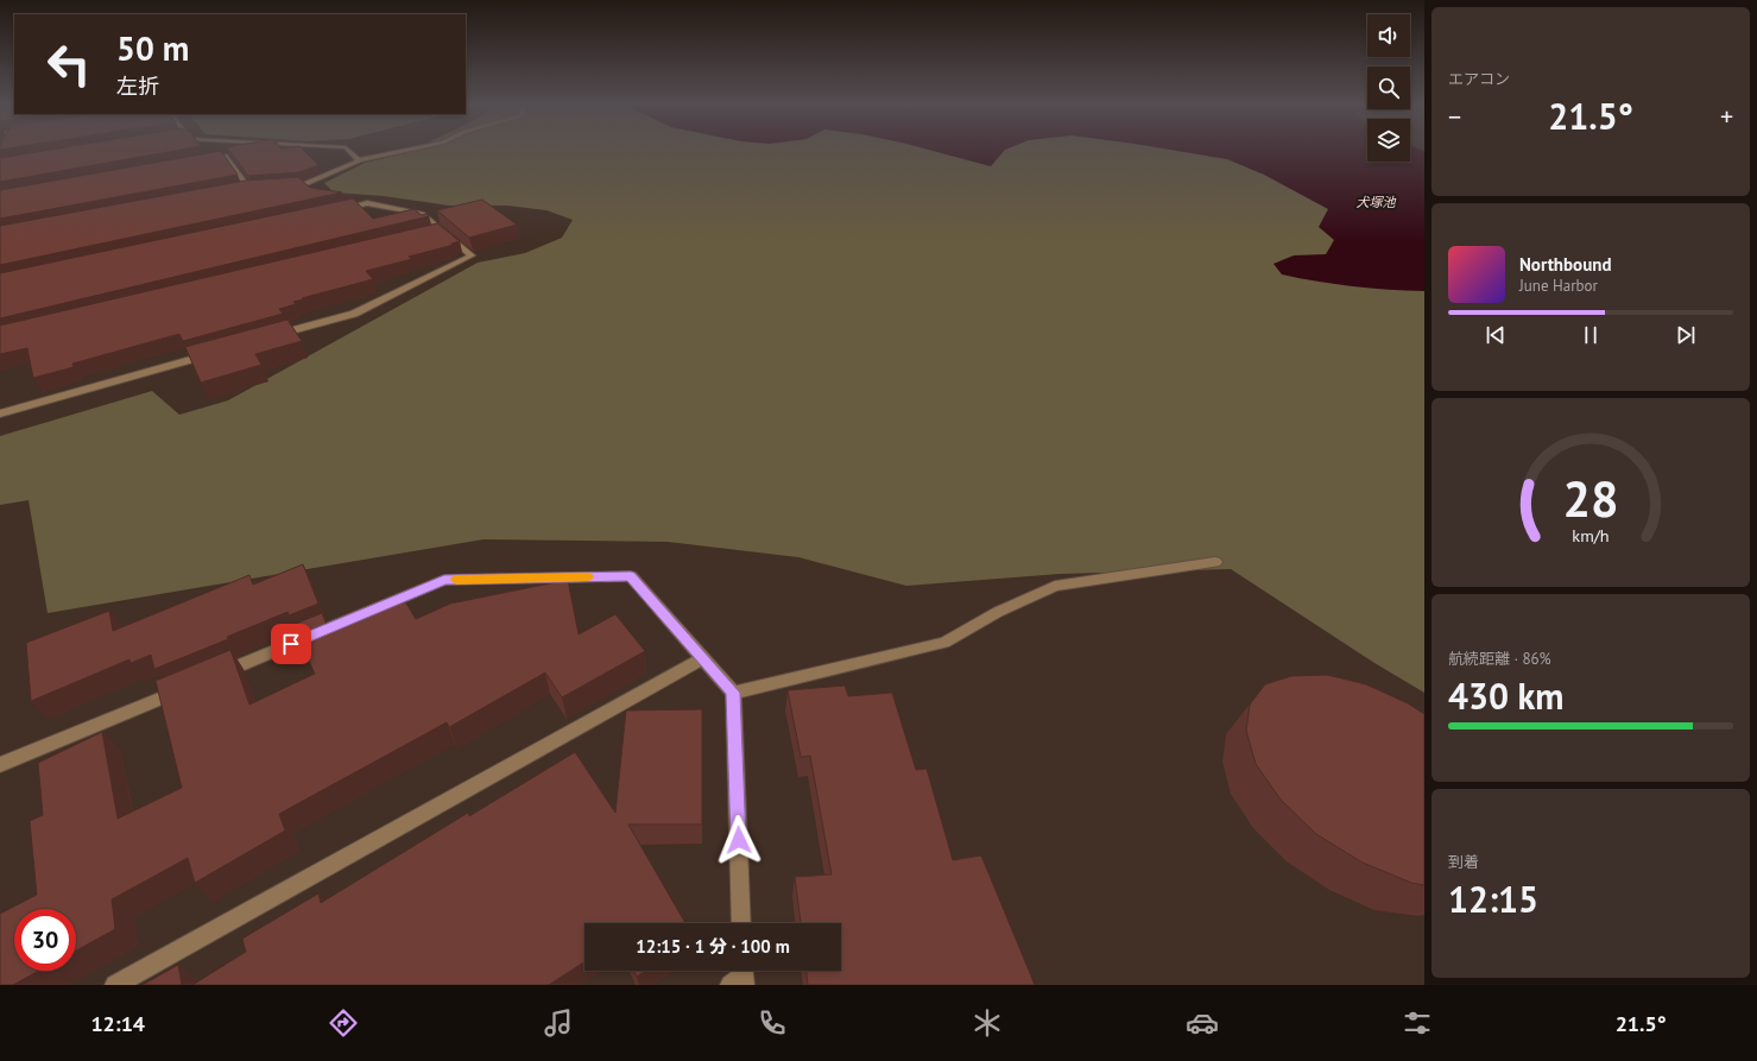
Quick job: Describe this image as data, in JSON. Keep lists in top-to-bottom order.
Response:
{
  "water": ["犬塚池"],
  "page": {
    "tile": [
      "エアコン",
      ["航続距離 · 86%", "430 km"],
      ["到着", "12:15"]
    ],
    "turn": ["50 m", "左折"],
    "heat": ["−", "21.5°", "+"],
    "song": ["Northbound", "June Harbor"],
    "limit": "30",
    "trip": "12:15 · 1 分 · 100 m",
    "tabs": ["12:14", "21.5°"],
    "gauge": ["28", "km/h"]
  }
}
